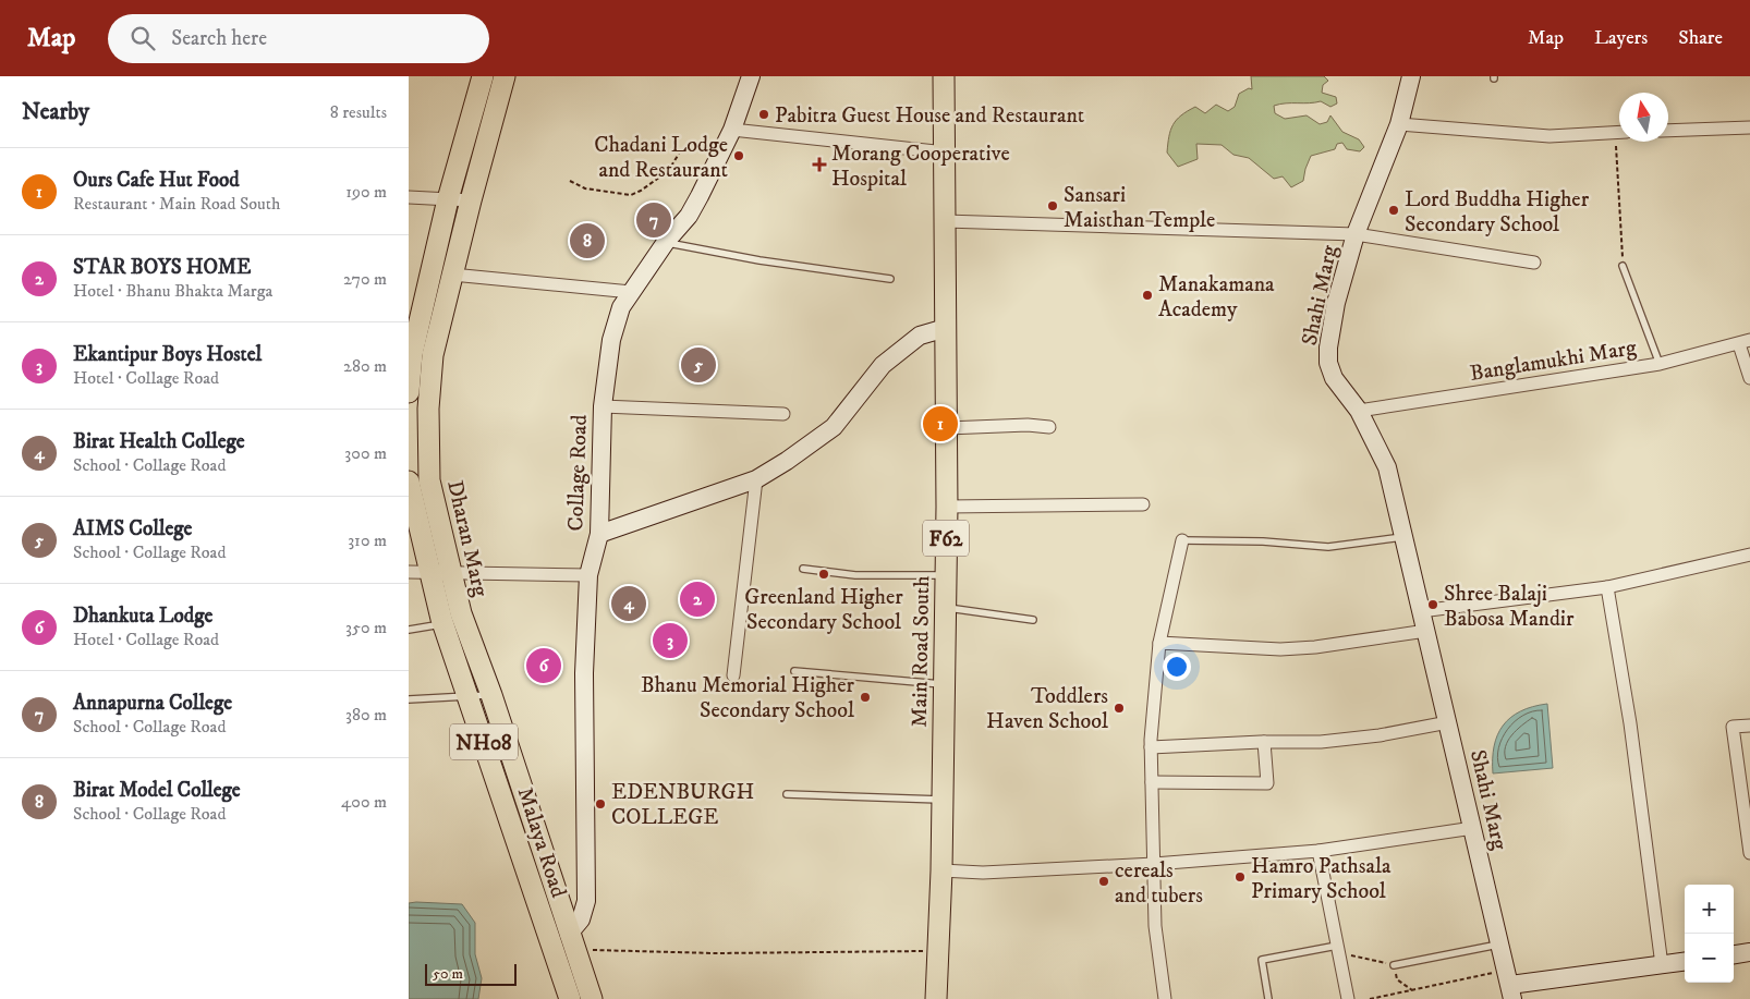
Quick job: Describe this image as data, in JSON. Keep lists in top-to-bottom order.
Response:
{
  "streets": {
    "main road": [
      "Dharan Marg",
      "F62",
      "Main Road South",
      "NH08",
      "Malaya Road"
    ],
    "street": ["Shahi Marg", "Banglamukhi Marg", "Collage Road"]
  },
  "crossings": [
    ["Shahi Marg", "Banglamukhi Marg"],
    ["Collage Road", "Dharan Marg"]
  ],
  "places": {
    "other": [
      "Pabitra Guest House and Restaurant",
      "Chadani Lodge and Restaurant",
      "Sansari Maisthan Temple",
      "Lord Buddha Higher Secondary School",
      "Manakamana Academy",
      "Greenland Higher Secondary School",
      "Shree Balaji Babosa Mandir",
      "Bhanu Memorial Higher Secondary School",
      "Toddlers Haven School",
      "EDENBURGH COLLEGE",
      "Hamro Pathsala Primary School",
      "cereals and tubers"
    ],
    "health": ["Morang Cooperative Hospital"]
  },
  "scale_bar": "50 m",
  "north": "top",
  "page": {
    "header": "Map",
    "search": "Search here",
    "nav": ["Map", "Layers", "Share"],
    "heading": ["Nearby", "8 results"],
    "list": [
      {
        "mark": "1",
        "name": "Ours Cafe Hut Food",
        "note": "Restaurant · Main Road South",
        "value": "190 m"
      },
      {
        "mark": "2",
        "name": "STAR BOYS HOME",
        "note": "Hotel · Bhanu Bhakta Marga",
        "value": "270 m"
      },
      {
        "mark": "3",
        "name": "Ekantipur Boys Hostel",
        "note": "Hotel · Collage Road",
        "value": "280 m"
      },
      {
        "mark": "4",
        "name": "Birat Health College",
        "note": "School · Collage Road",
        "value": "300 m"
      },
      {
        "mark": "5",
        "name": "AIMS College",
        "note": "School · Collage Road",
        "value": "310 m"
      },
      {
        "mark": "6",
        "name": "Dhankuta Lodge",
        "note": "Hotel · Collage Road",
        "value": "350 m"
      },
      {
        "mark": "7",
        "name": "Annapurna College",
        "note": "School · Collage Road",
        "value": "380 m"
      },
      {
        "mark": "8",
        "name": "Birat Model College",
        "note": "School · Collage Road",
        "value": "400 m"
      }
    ],
    "pins": [
      "7",
      "8",
      "5",
      "1",
      "2",
      "4",
      "3",
      "6"
    ],
    "map_buttons": ["+", "−"],
    "scale": "50 m"
  }
}
